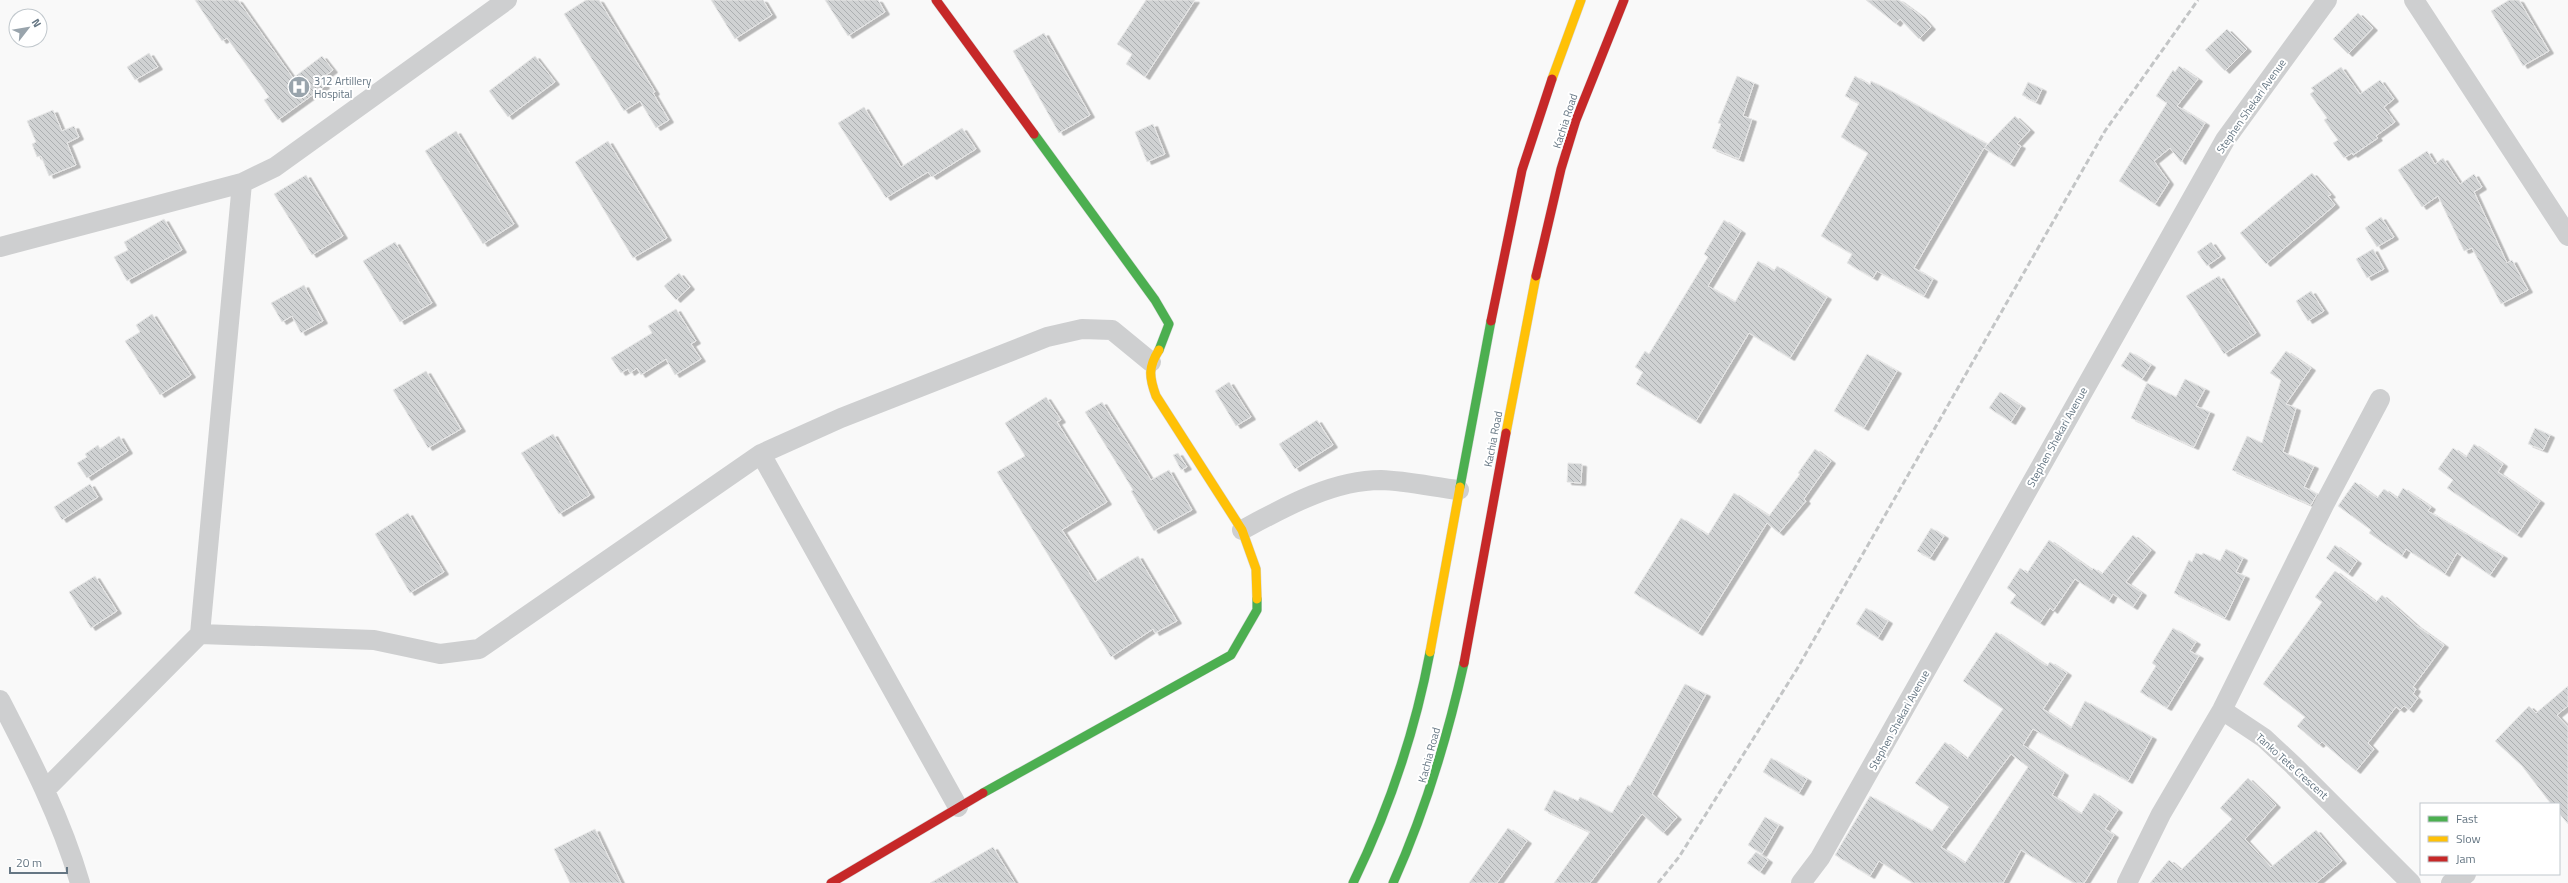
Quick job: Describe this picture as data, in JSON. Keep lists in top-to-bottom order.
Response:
{
  "streets": {
    "main road": ["Kachia Road"],
    "street": ["Stephen Shekari Avenue", "Tanko Tete Crescent"]
  },
  "places": {
    "hospital": ["312 Artillery Hospital"]
  },
  "legend": ["Fast", "Slow", "Jam"],
  "scale_bar": "20 m",
  "north": "top right"
}
